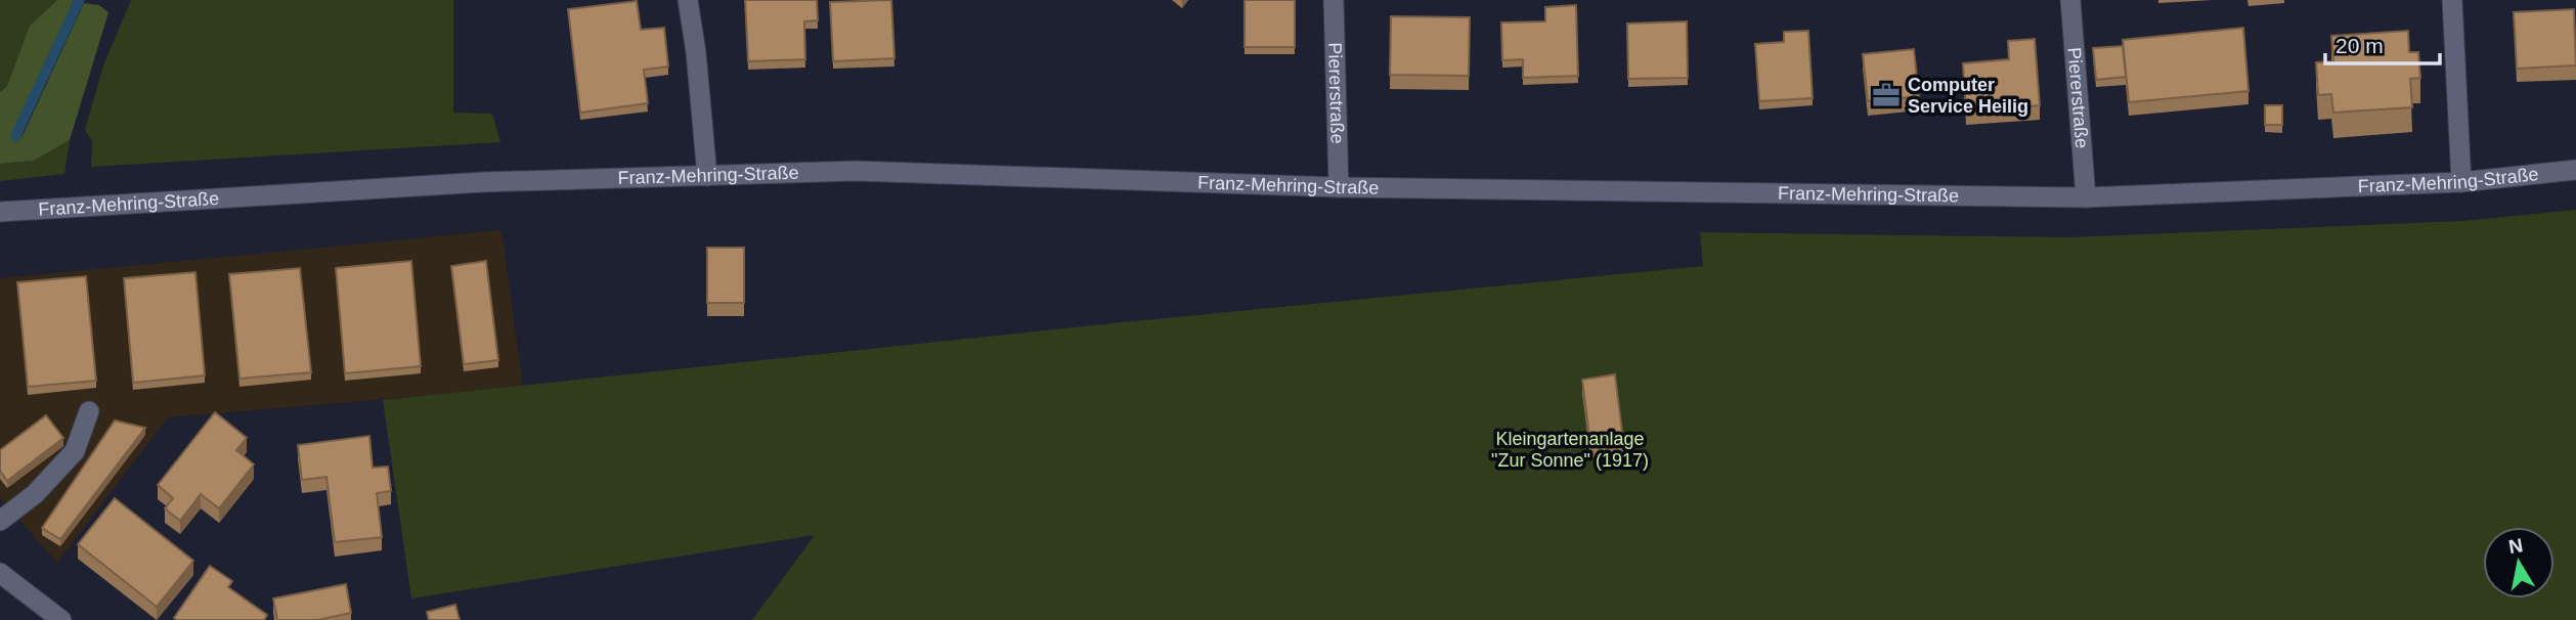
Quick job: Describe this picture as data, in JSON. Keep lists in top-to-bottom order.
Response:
{
  "streets": {
    "street": ["Piererstraße", "Franz-Mehring-Straße"]
  },
  "crossings": [
    ["Piererstraße", "Franz-Mehring-Straße"]
  ],
  "parks": ["Kleingartenanlage \"Zur Sonne\" (1917)"],
  "places": {
    "office": ["Computer Service Heilig"]
  },
  "scale_bar": "20 m",
  "north": "top"
}
